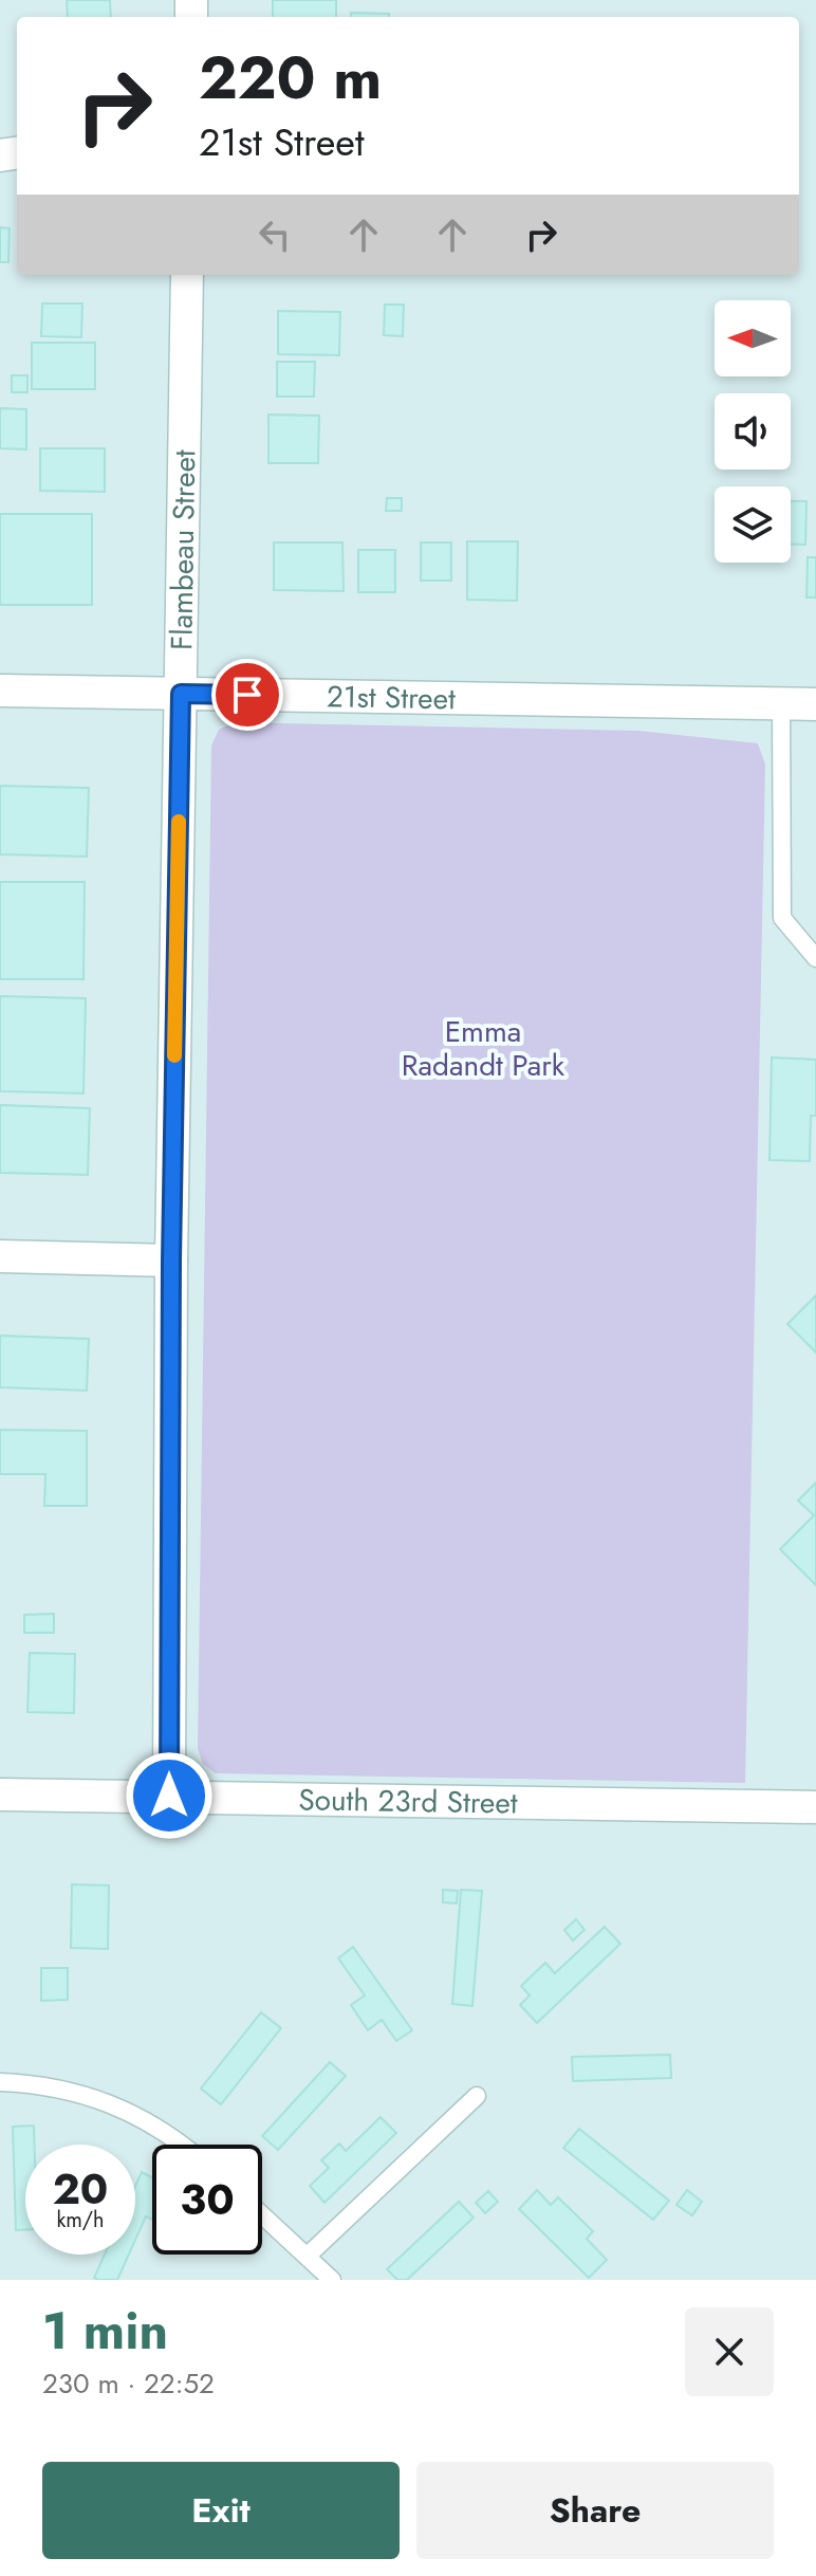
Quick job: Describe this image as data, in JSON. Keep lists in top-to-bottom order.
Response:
{
  "streets": {
    "street": ["Flambeau Street", "21st Street", "South 23rd Street"]
  },
  "crossings": [
    ["Flambeau Street", "21st Street"],
    ["Flambeau Street", "South 23rd Street"]
  ],
  "parks": ["Emma Radandt Park"],
  "north": "left",
  "page": {
    "turn": ["220 m", "21st Street"],
    "speed": "20 km/h",
    "limit": "30",
    "heading": ["1 min", "230 m · 22:52"],
    "buttons": ["Exit", "Share"]
  }
}
